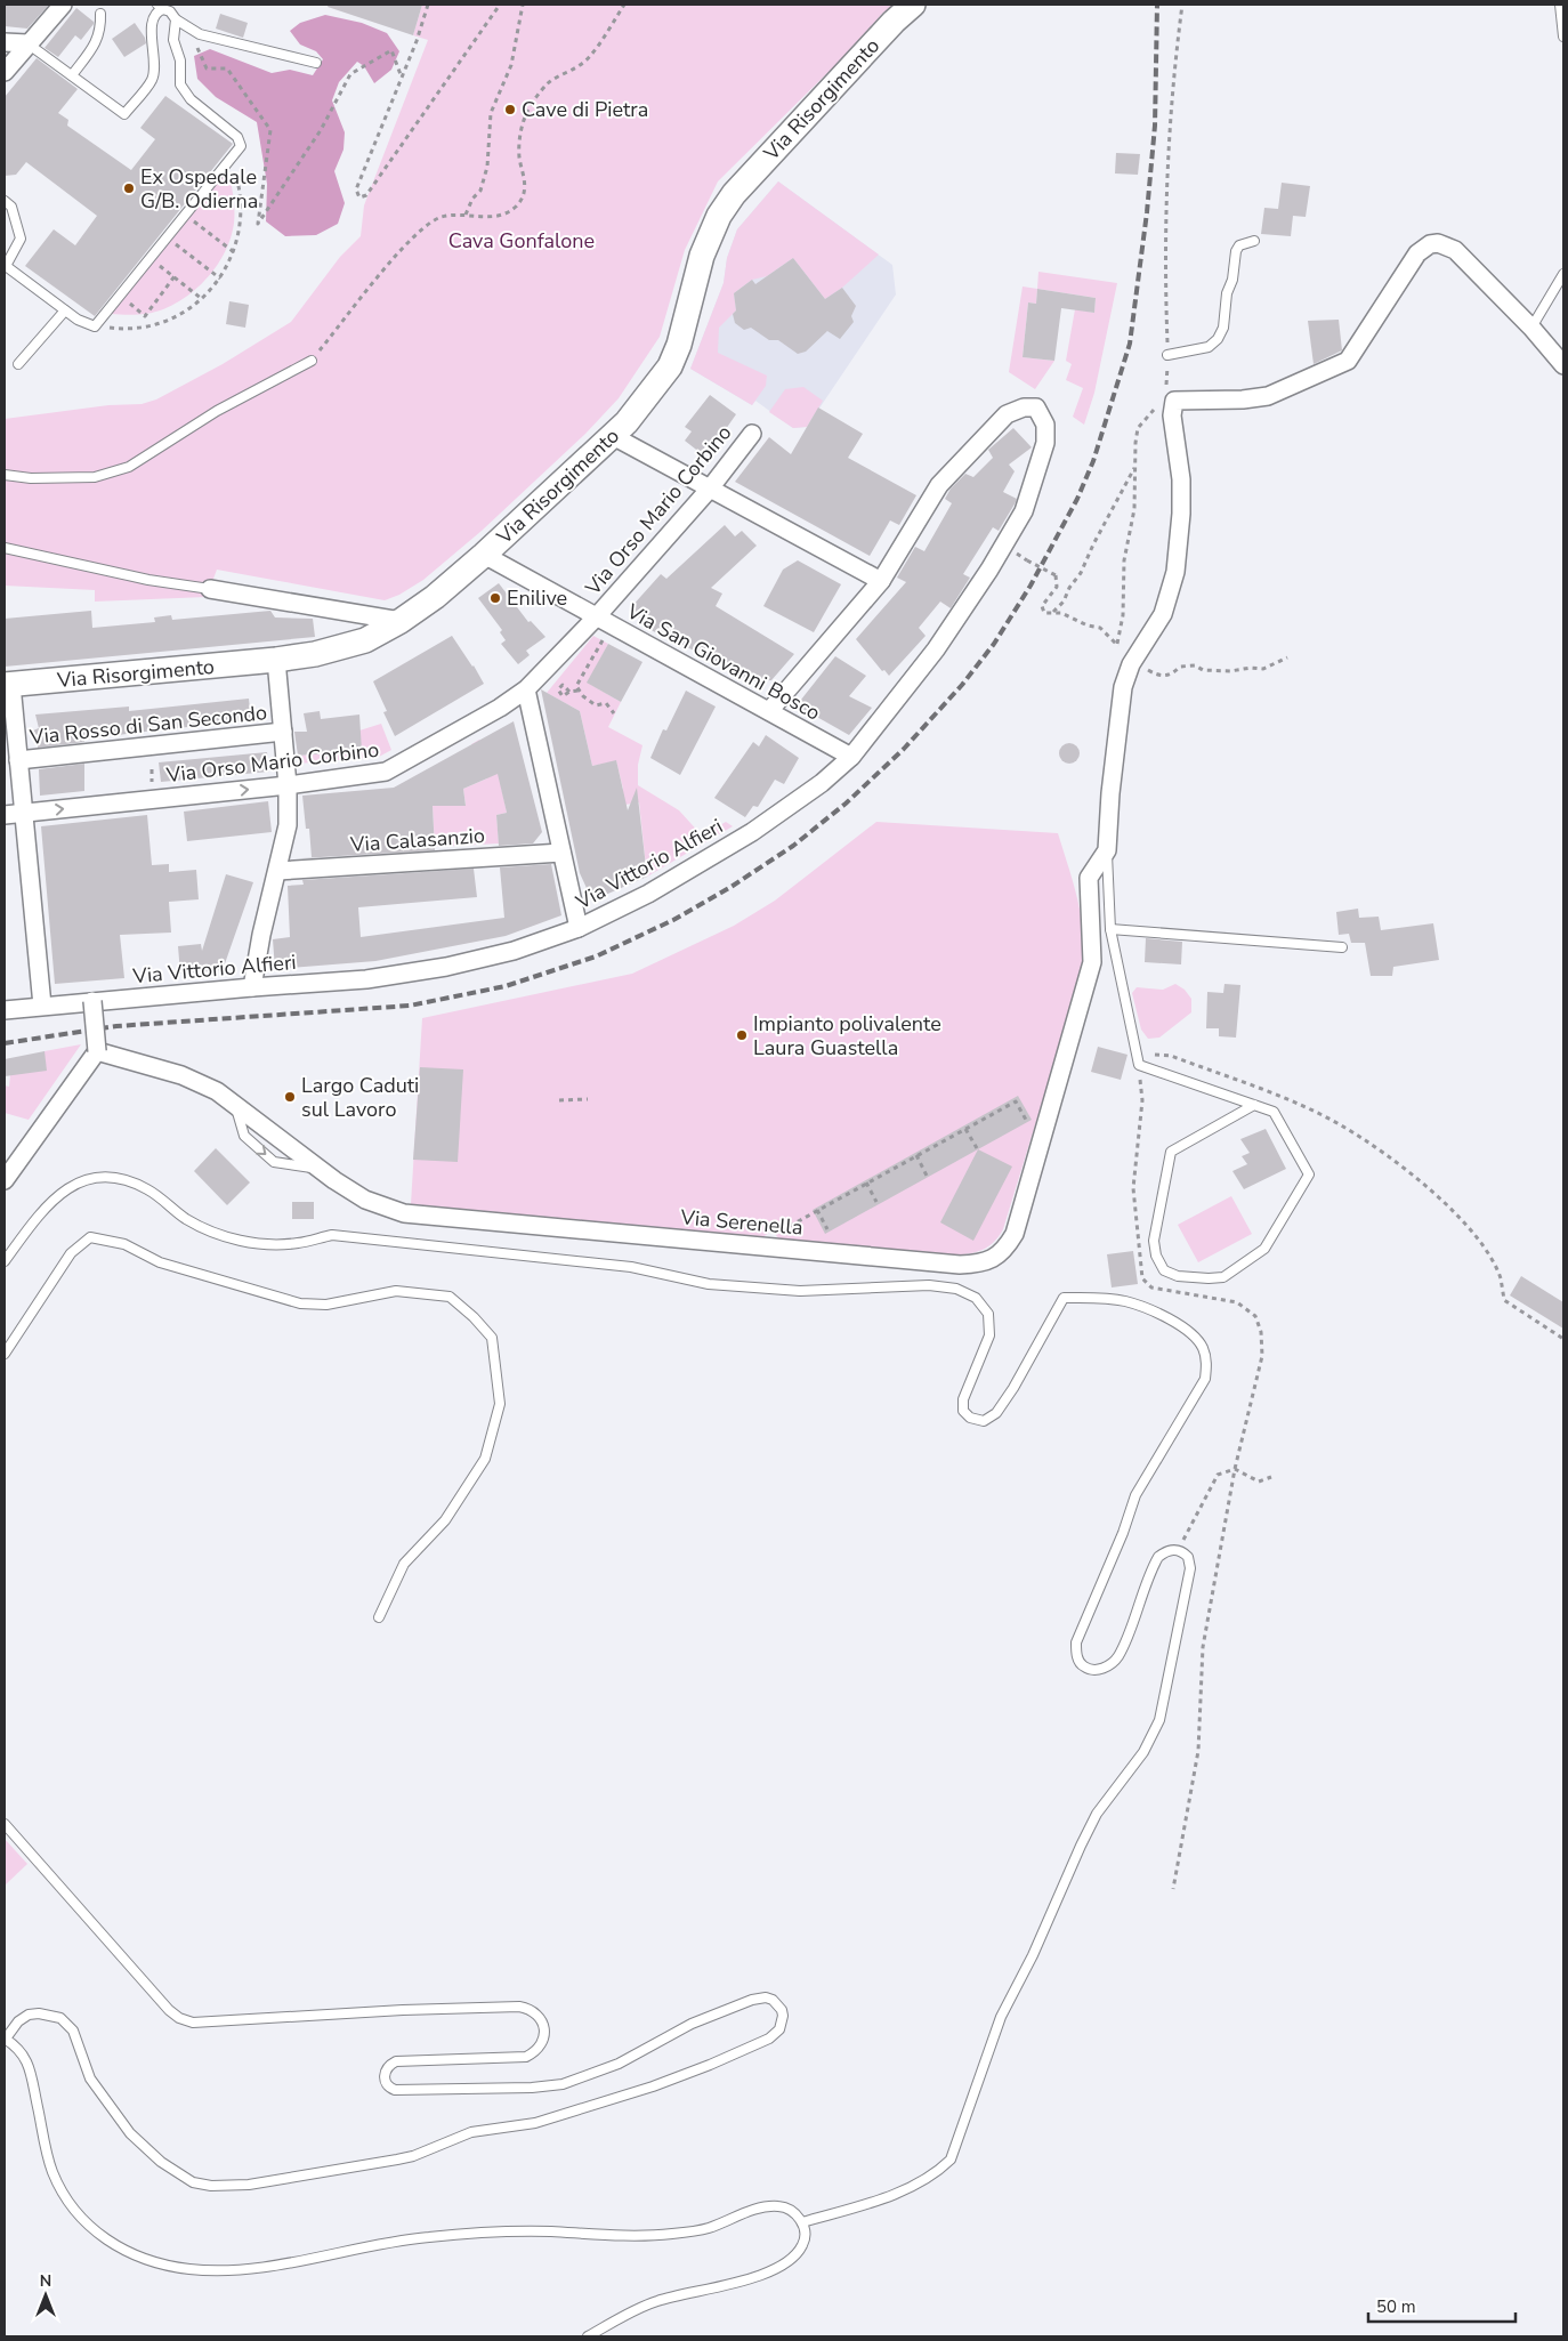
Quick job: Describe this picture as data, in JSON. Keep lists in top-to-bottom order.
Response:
{
  "streets": {
    "main road": ["Via Risorgimento"],
    "street": [
      "Via Orso Mario Corbino",
      "Via San Giovanni Bosco",
      "Via Rosso di San Secondo",
      "Via Calasanzio",
      "Via Vittorio Alfieri",
      "Via Serenella"
    ]
  },
  "crossings": [
    ["Via Risorgimento", "Via San Giovanni Bosco"],
    ["Via Orso Mario Corbino", "Via San Giovanni Bosco"],
    ["Via San Giovanni Bosco", "Via Vittorio Alfieri"]
  ],
  "parks": ["Cava Gonfalone"],
  "places": [
    "Cave di Pietra",
    "Ex Ospedale G/B. Odierna",
    "Enilive",
    "Impianto polivalente Laura Guastella",
    "Largo Caduti sul Lavoro"
  ],
  "scale_bar": "50 m",
  "north": "top"
}
